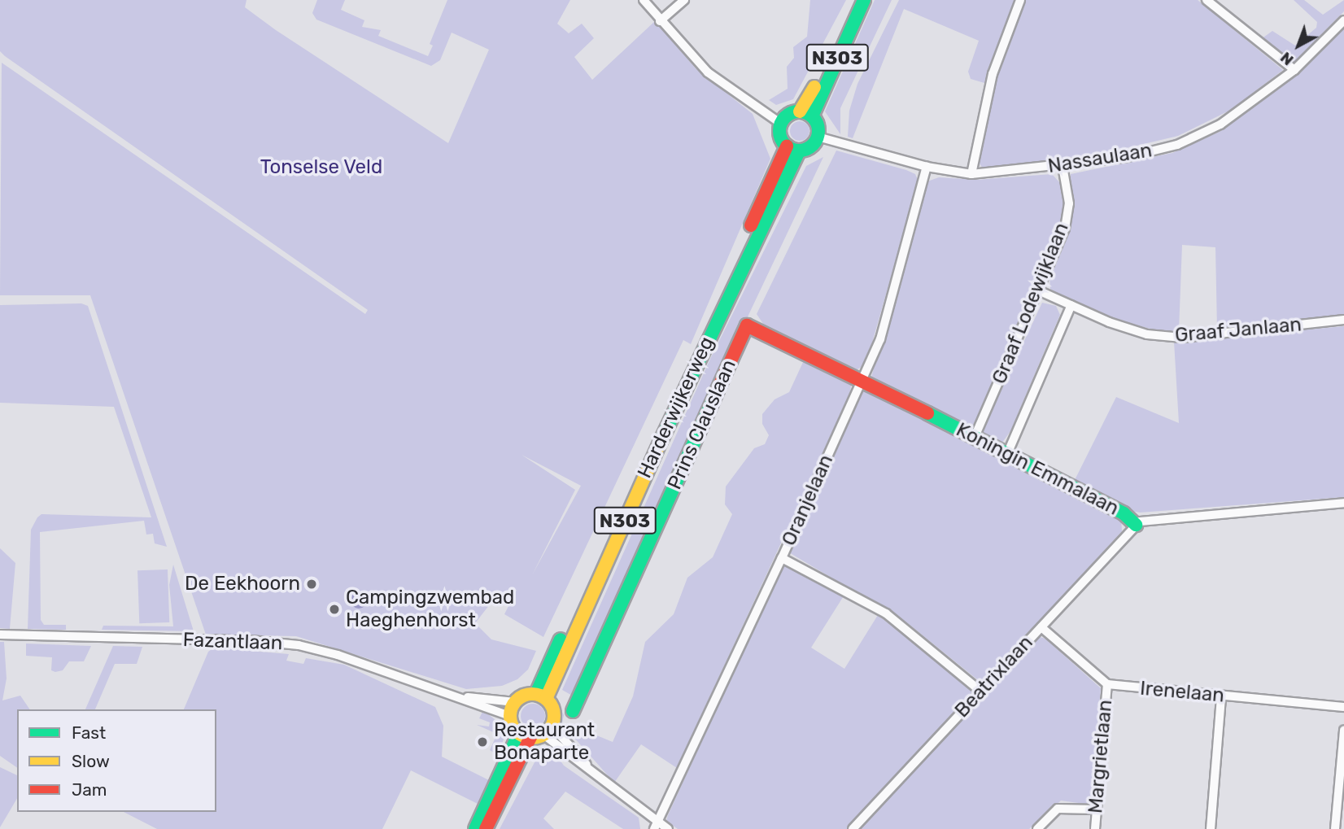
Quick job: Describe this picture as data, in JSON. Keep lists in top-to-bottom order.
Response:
{
  "streets": {
    "main road": [
      "N303",
      "Harderwijkerweg",
      "Prins Clauslaan",
      "Koningin Emmalaan"
    ],
    "street": [
      "Nassaulaan",
      "Graaf Lodewijklaan",
      "Graaf Janlaan",
      "Oranjelaan",
      "Fazantlaan",
      "Beatrixlaan",
      "Irenelaan",
      "Margrietlaan"
    ]
  },
  "crossings": [
    ["N303", "Nassaulaan"],
    ["N303", "Harderwijkerweg"],
    ["Nassaulaan", "Graaf Lodewijklaan"],
    ["Nassaulaan", "Harderwijkerweg"],
    ["Nassaulaan", "Oranjelaan"],
    ["Graaf Lodewijklaan", "Graaf Janlaan"],
    ["Graaf Lodewijklaan", "Koningin Emmalaan"],
    ["Harderwijkerweg", "Fazantlaan"],
    ["Prins Clauslaan", "Koningin Emmalaan"],
    ["Koningin Emmalaan", "Oranjelaan"],
    ["Koningin Emmalaan", "Beatrixlaan"],
    ["Irenelaan", "Margrietlaan"]
  ],
  "parks": ["Tonselse Veld"],
  "places": ["De Eekhoorn", "Campingzwembad Haeghenhorst", "Restaurant Bonaparte"],
  "legend": ["Fast", "Slow", "Jam"],
  "north": "bottom left"
}
